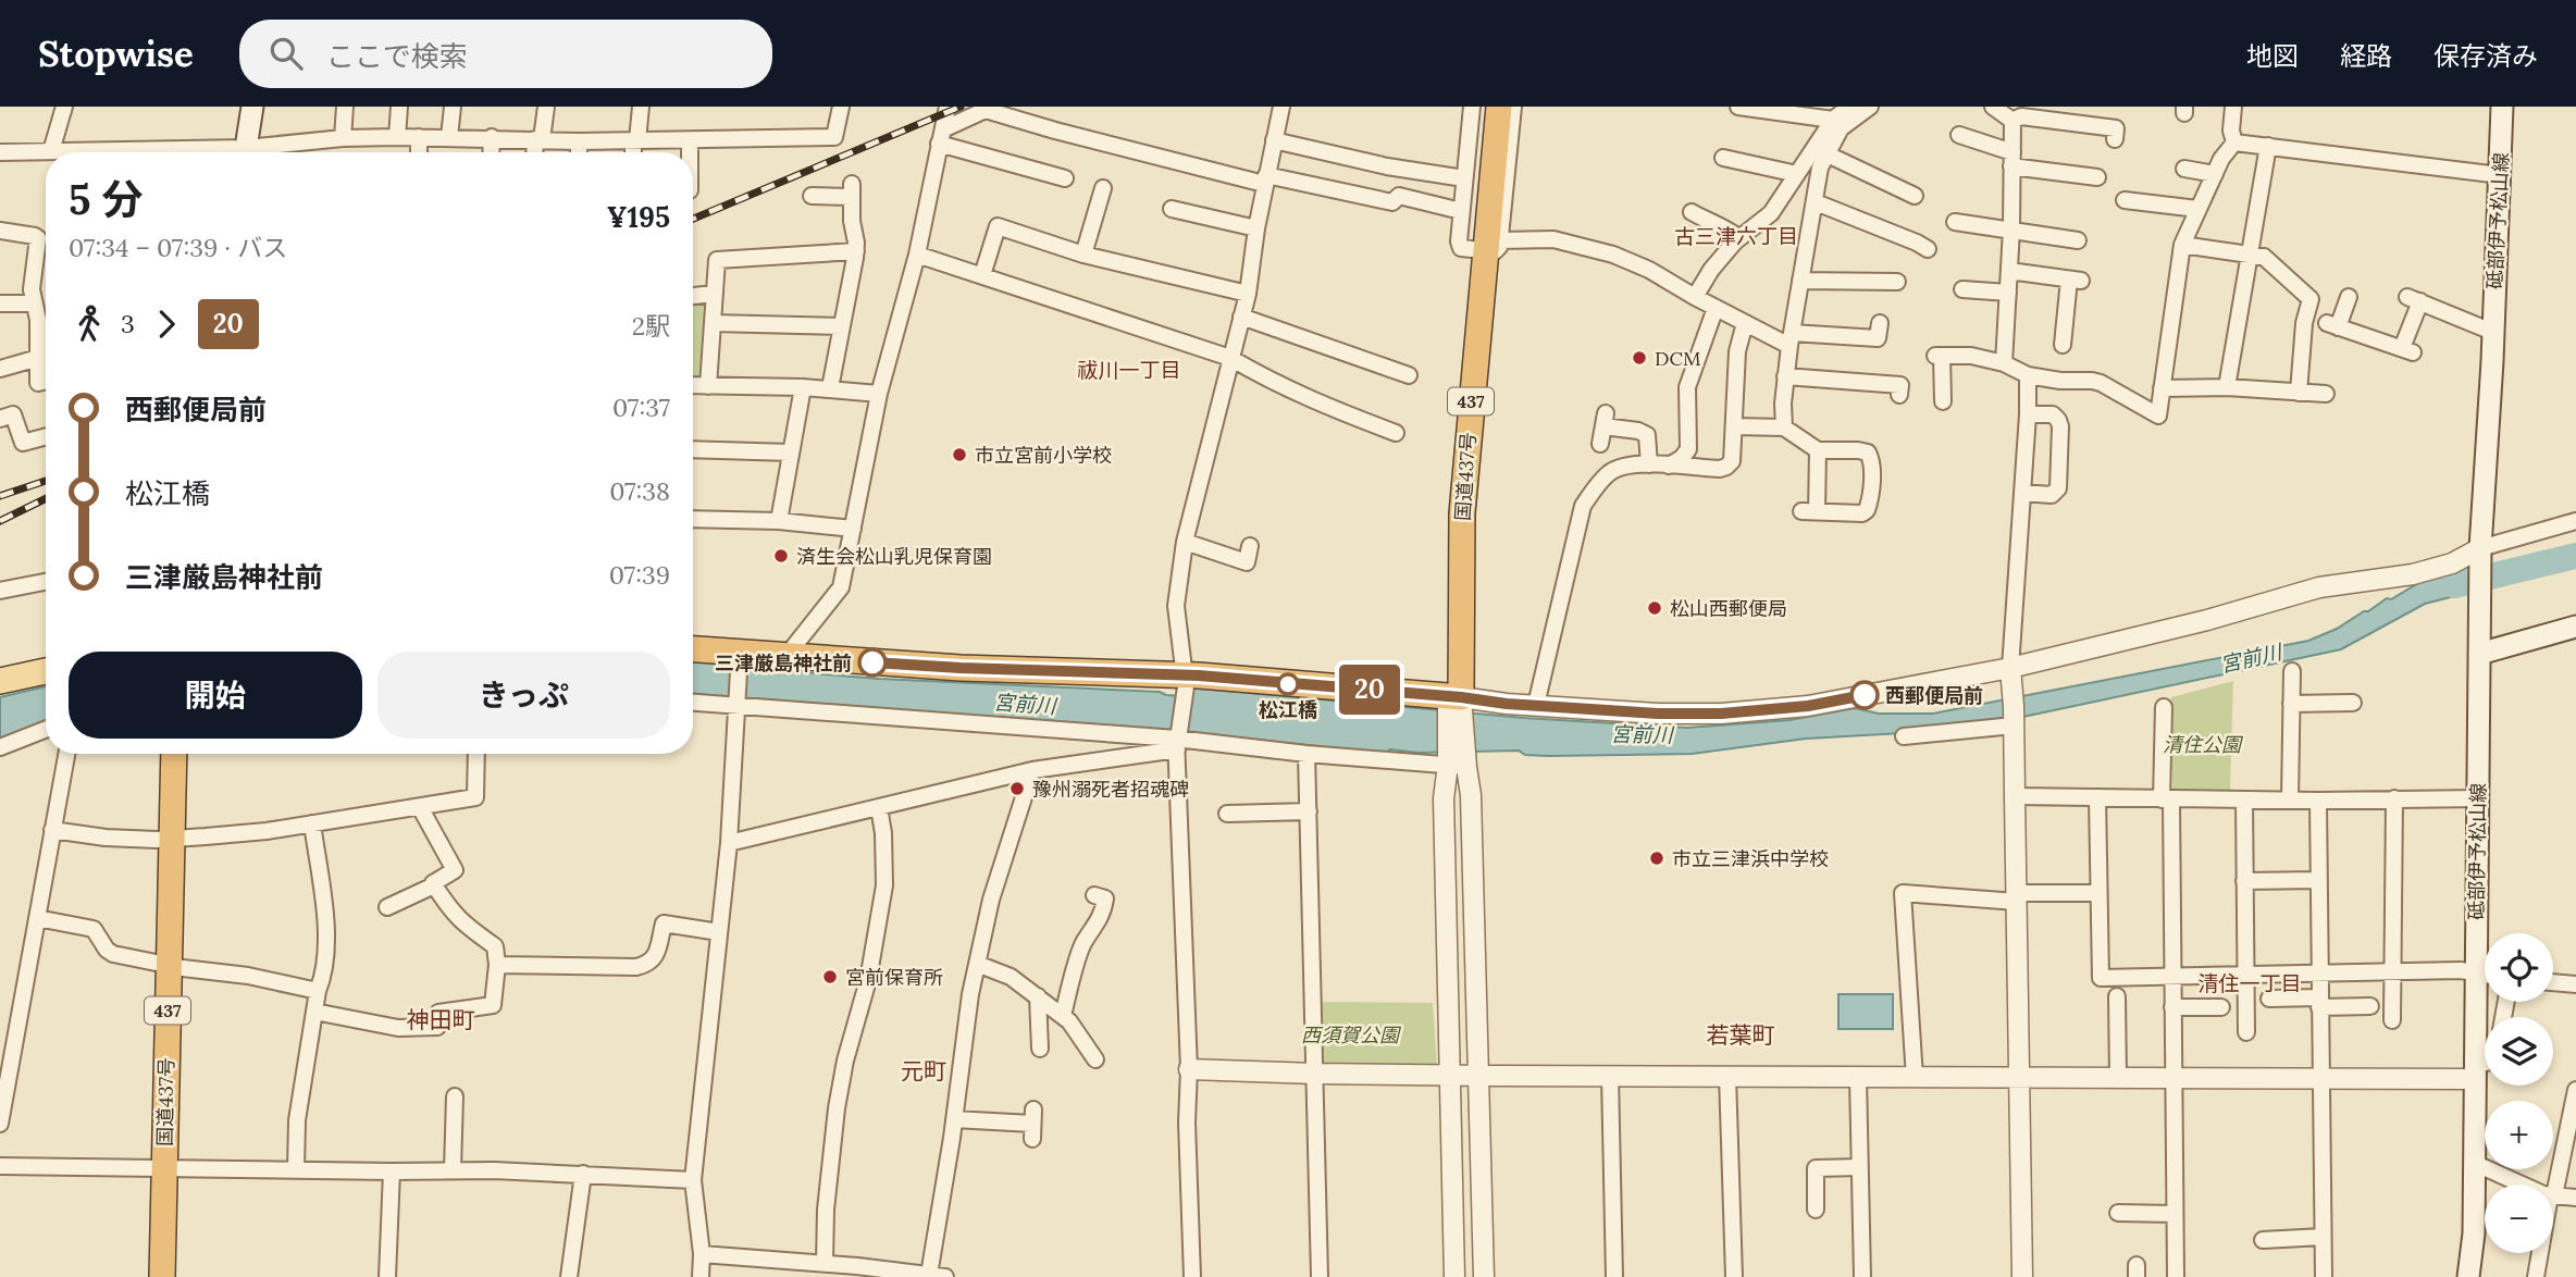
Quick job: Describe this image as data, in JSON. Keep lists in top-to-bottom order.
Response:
{
  "streets": {
    "highway": ["437", "国道437号"],
    "main road": ["砥部伊予松山線"]
  },
  "districts": [
    "古三津六丁目",
    "祓川一丁目",
    "清住一丁目",
    "神田町",
    "若葉町",
    "元町"
  ],
  "water": ["宮前川"],
  "parks": ["清住公園", "西須賀公園"],
  "places": [
    "DCM",
    "市立宮前小学校",
    "済生会松山乳児保育園",
    "松山西郵便局",
    "三津厳島神社前",
    "松江橋",
    "西郵便局前",
    "豫州溺死者招魂碑",
    "市立三津浜中学校",
    "宮前保育所"
  ],
  "lines": ["bus line 20"],
  "page": {
    "header": "Stopwise",
    "search": "ここで検索",
    "nav": ["地図", "経路", "保存済み"],
    "on_map": "20",
    "heading": ["5 分", "07:34 – 07:39 · バス", "¥195"],
    "legs": ["3", "20", "2駅"],
    "list": [
      {
        "name": "西郵便局前",
        "value": "07:37"
      },
      {
        "name": "松江橋",
        "value": "07:38"
      },
      {
        "name": "三津厳島神社前",
        "value": "07:39"
      }
    ],
    "buttons": ["開始", "きっぷ"],
    "map_buttons": ["+", "−"]
  }
}
